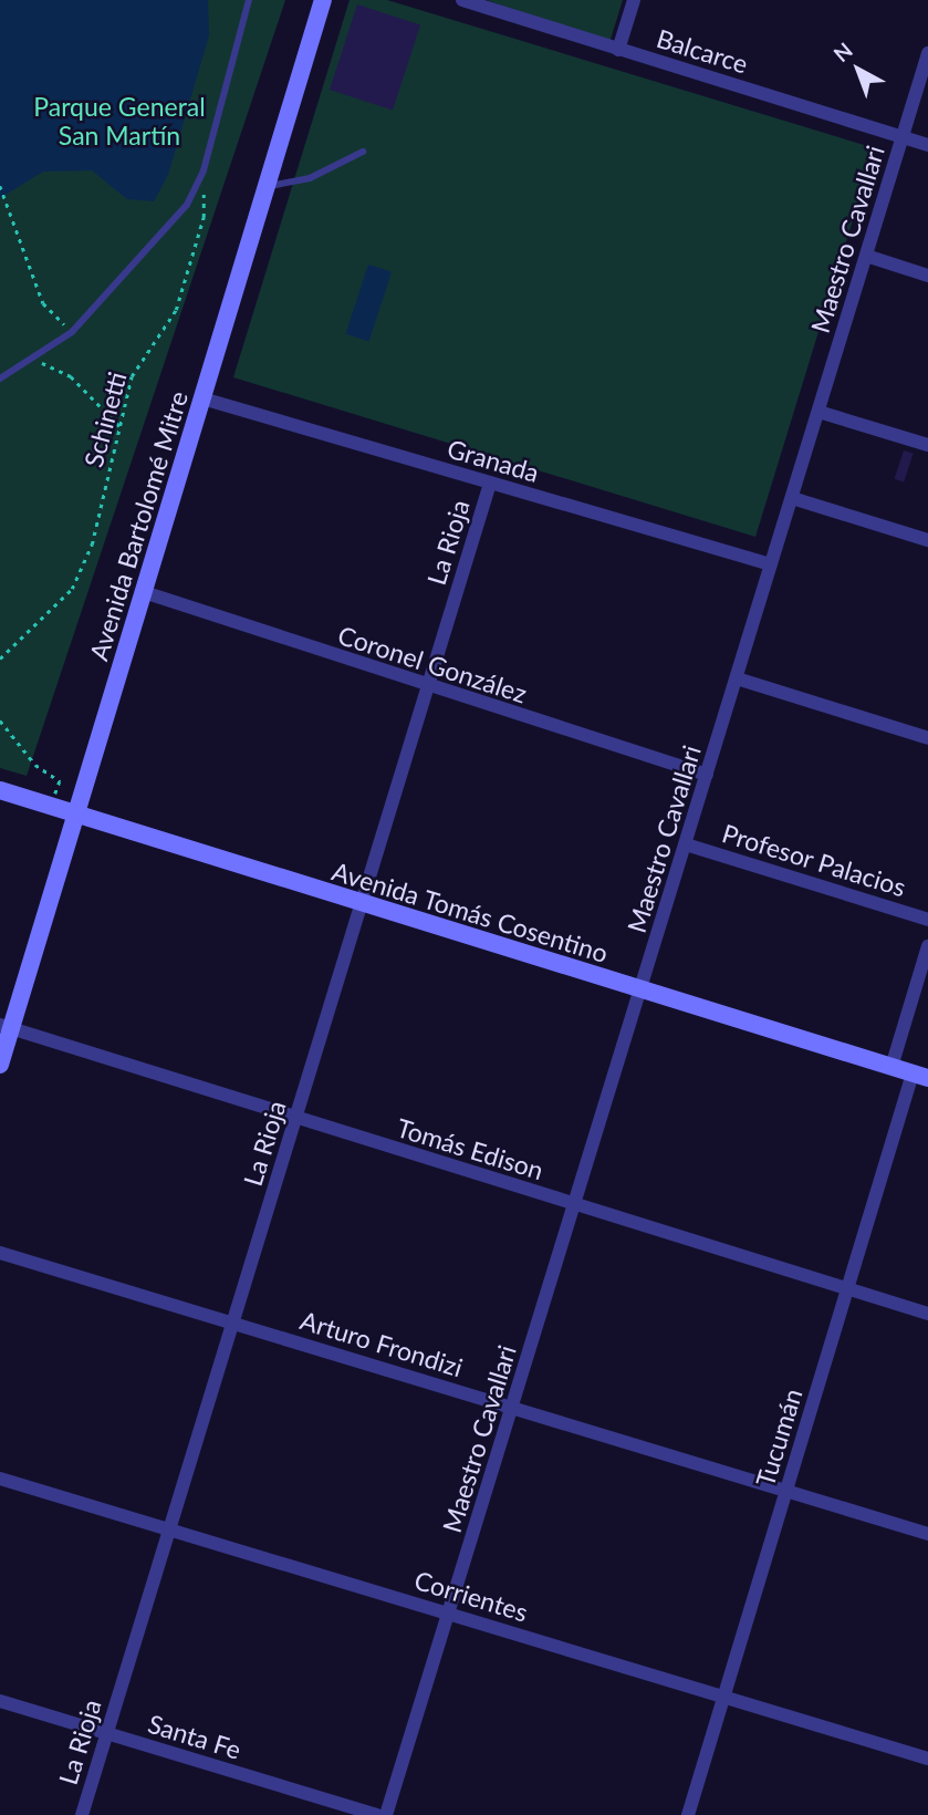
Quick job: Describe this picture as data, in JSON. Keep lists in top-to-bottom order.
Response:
{
  "streets": {
    "main road": ["Avenida Bartolomé Mitre", "Avenida Tomás Cosentino"],
    "street": [
      "Balcarce",
      "Maestro Cavallari",
      "Granada",
      "La Rioja",
      "Coronel González",
      "Profesor Palacios",
      "Tomás Edison",
      "Arturo Frondizi",
      "Tucumán",
      "Corrientes",
      "Santa Fe"
    ],
    "path": ["Schinetti"]
  },
  "crossings": [
    ["Balcarce", "Maestro Cavallari"],
    ["Maestro Cavallari", "Granada"],
    ["Maestro Cavallari", "Coronel González"],
    ["Maestro Cavallari", "Profesor Palacios"],
    ["Maestro Cavallari", "Avenida Tomás Cosentino"],
    ["Maestro Cavallari", "Tomás Edison"],
    ["Maestro Cavallari", "Arturo Frondizi"],
    ["Maestro Cavallari", "Corrientes"],
    ["Granada", "Avenida Bartolomé Mitre"],
    ["Granada", "La Rioja"],
    ["Avenida Bartolomé Mitre", "Coronel González"],
    ["Avenida Bartolomé Mitre", "Avenida Tomás Cosentino"],
    ["Avenida Bartolomé Mitre", "Tomás Edison"],
    ["La Rioja", "Coronel González"],
    ["La Rioja", "Avenida Tomás Cosentino"],
    ["La Rioja", "Tomás Edison"],
    ["La Rioja", "Arturo Frondizi"],
    ["La Rioja", "Corrientes"],
    ["La Rioja", "Santa Fe"],
    ["Avenida Tomás Cosentino", "Tucumán"],
    ["Tomás Edison", "Tucumán"],
    ["Arturo Frondizi", "Tucumán"],
    ["Tucumán", "Corrientes"]
  ],
  "parks": ["Parque General San Martín"],
  "north": "top left"
}
